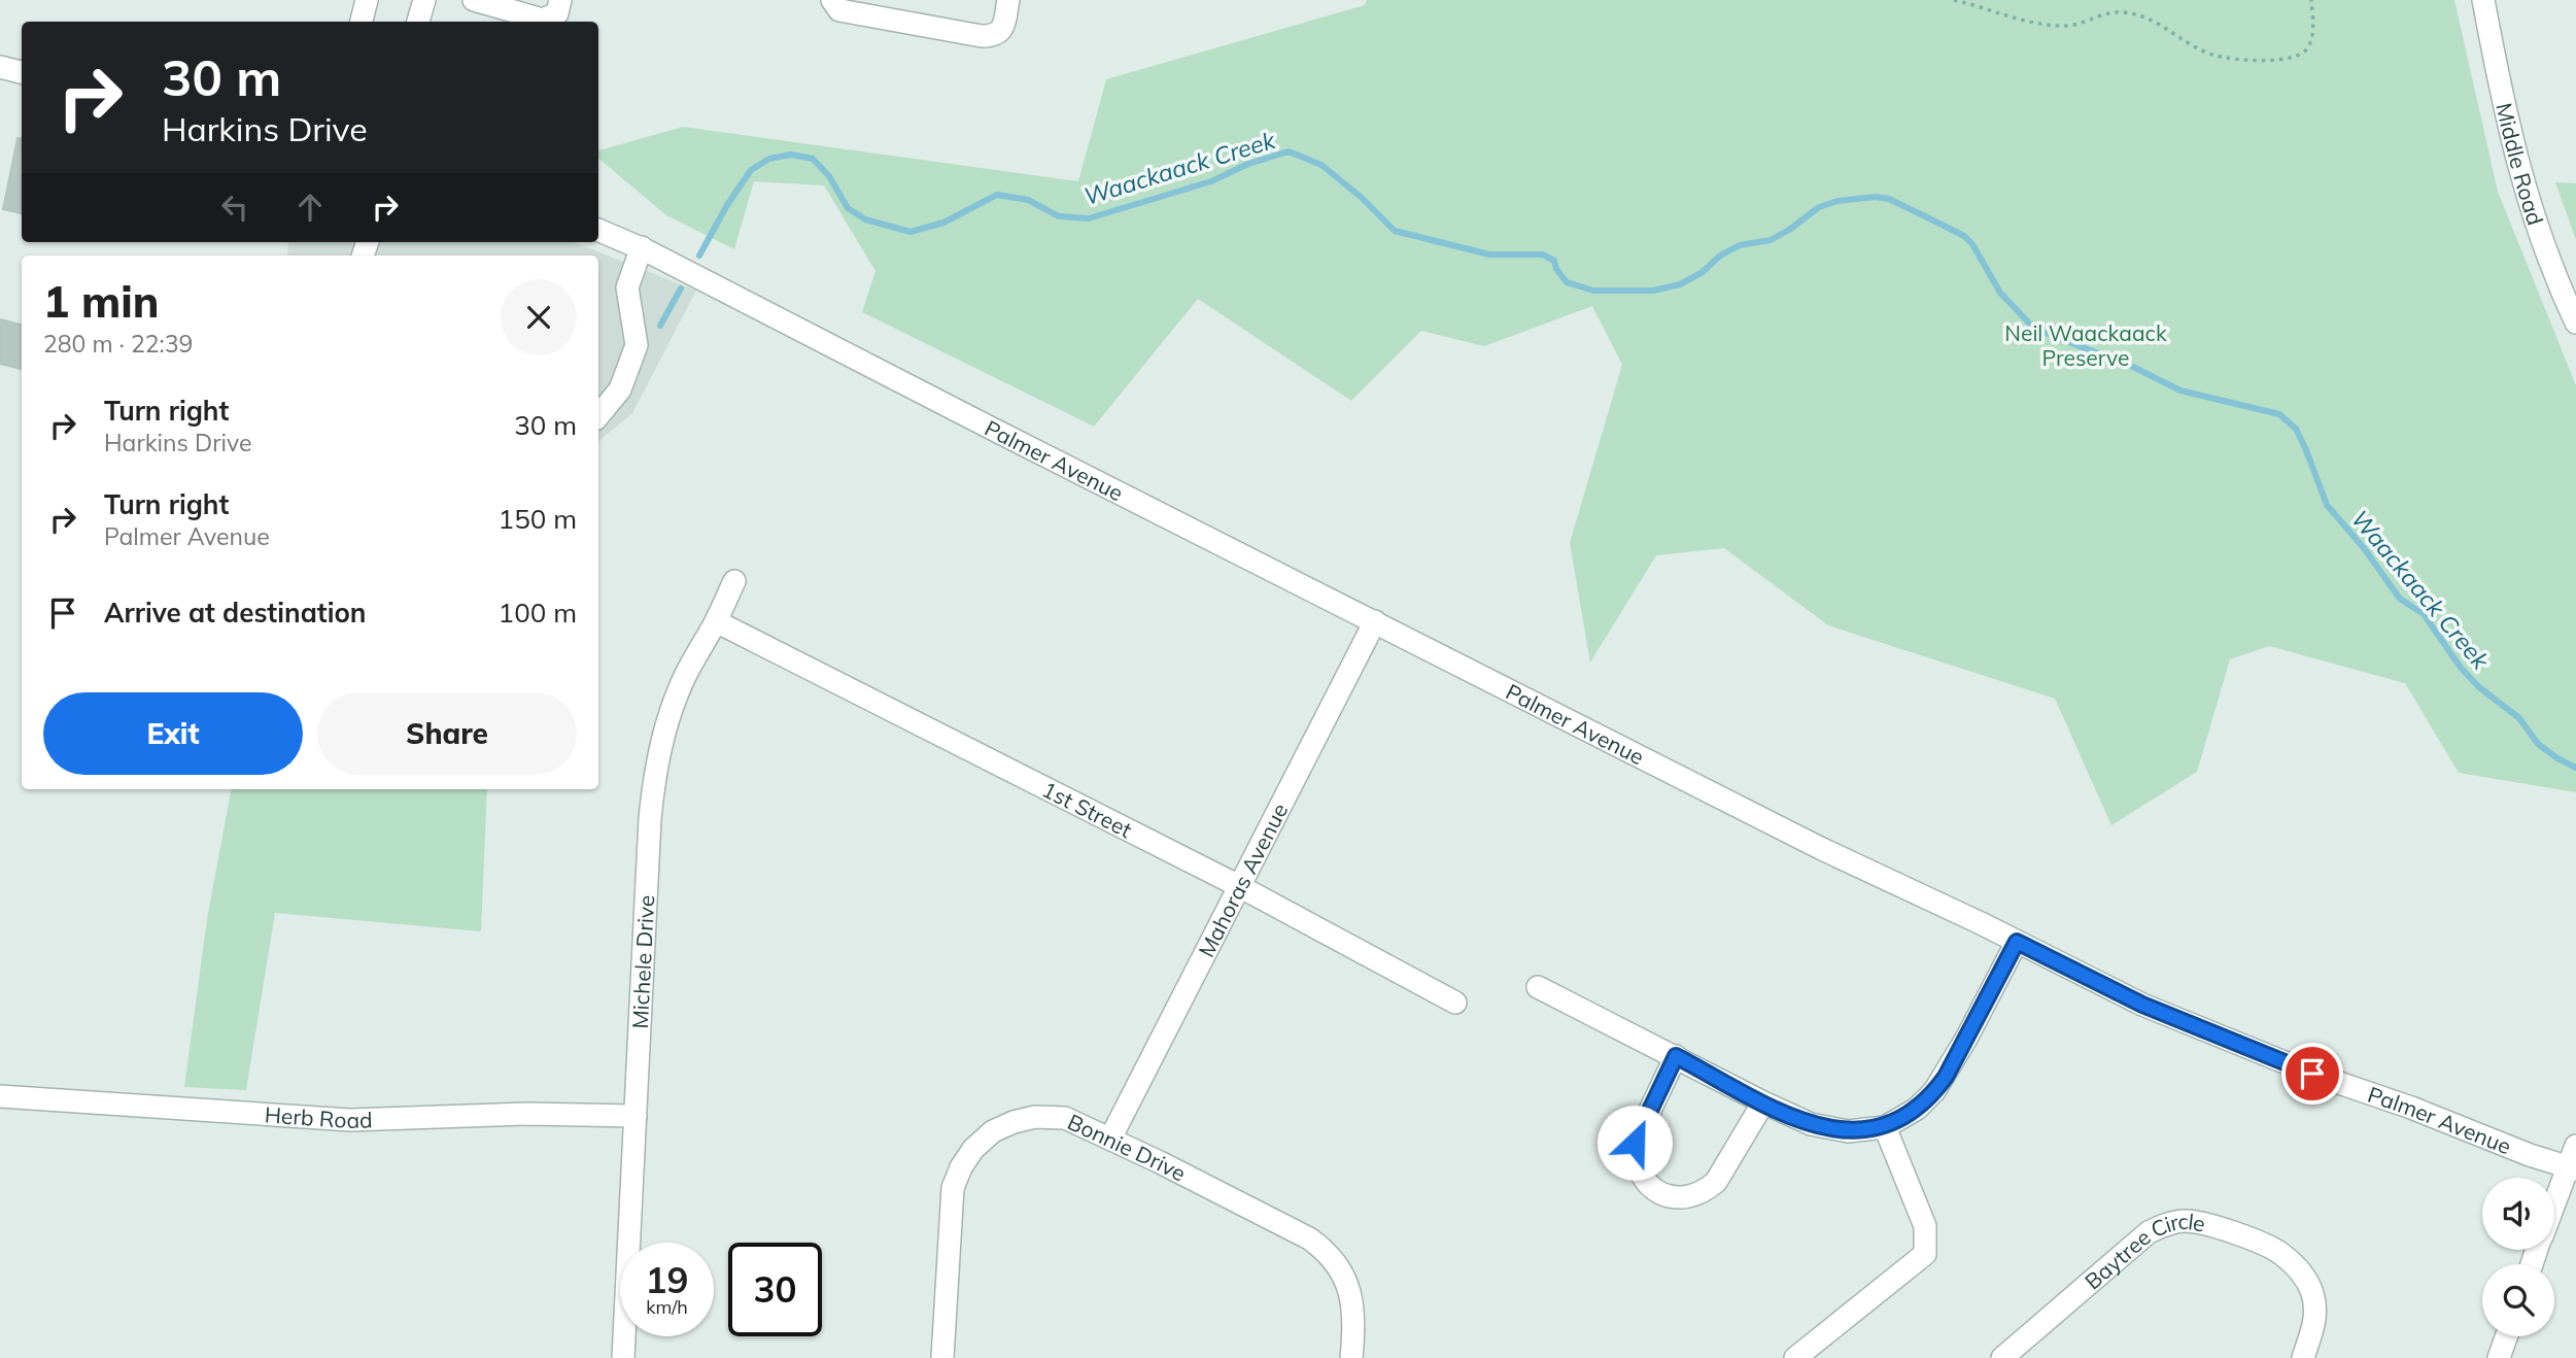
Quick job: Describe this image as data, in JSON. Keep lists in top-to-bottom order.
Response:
{
  "streets": {
    "street": [
      "Middle Road",
      "Palmer Avenue",
      "1st Street",
      "Mahoras Avenue",
      "Michele Drive",
      "Herb Road",
      "Bonnie Drive",
      "Baytree Circle"
    ]
  },
  "crossings": [
    ["Palmer Avenue", "Mahoras Avenue"],
    ["1st Street", "Mahoras Avenue"],
    ["1st Street", "Michele Drive"],
    ["Mahoras Avenue", "Bonnie Drive"],
    ["Michele Drive", "Herb Road"]
  ],
  "water": ["Waackaack Creek"],
  "parks": ["Neil Waackaack Preserve"],
  "page": {
    "turn": ["30 m", "Harkins Drive"],
    "heading": ["1 min", "280 m · 22:39"],
    "list": [
      {
        "name": "Turn right",
        "note": "Harkins Drive",
        "value": "30 m"
      },
      {
        "name": "Turn right",
        "note": "Palmer Avenue",
        "value": "150 m"
      },
      {
        "name": "Arrive at destination",
        "value": "100 m"
      }
    ],
    "buttons": ["Exit", "Share"],
    "speed": "19 km/h",
    "limit": "30"
  }
}
